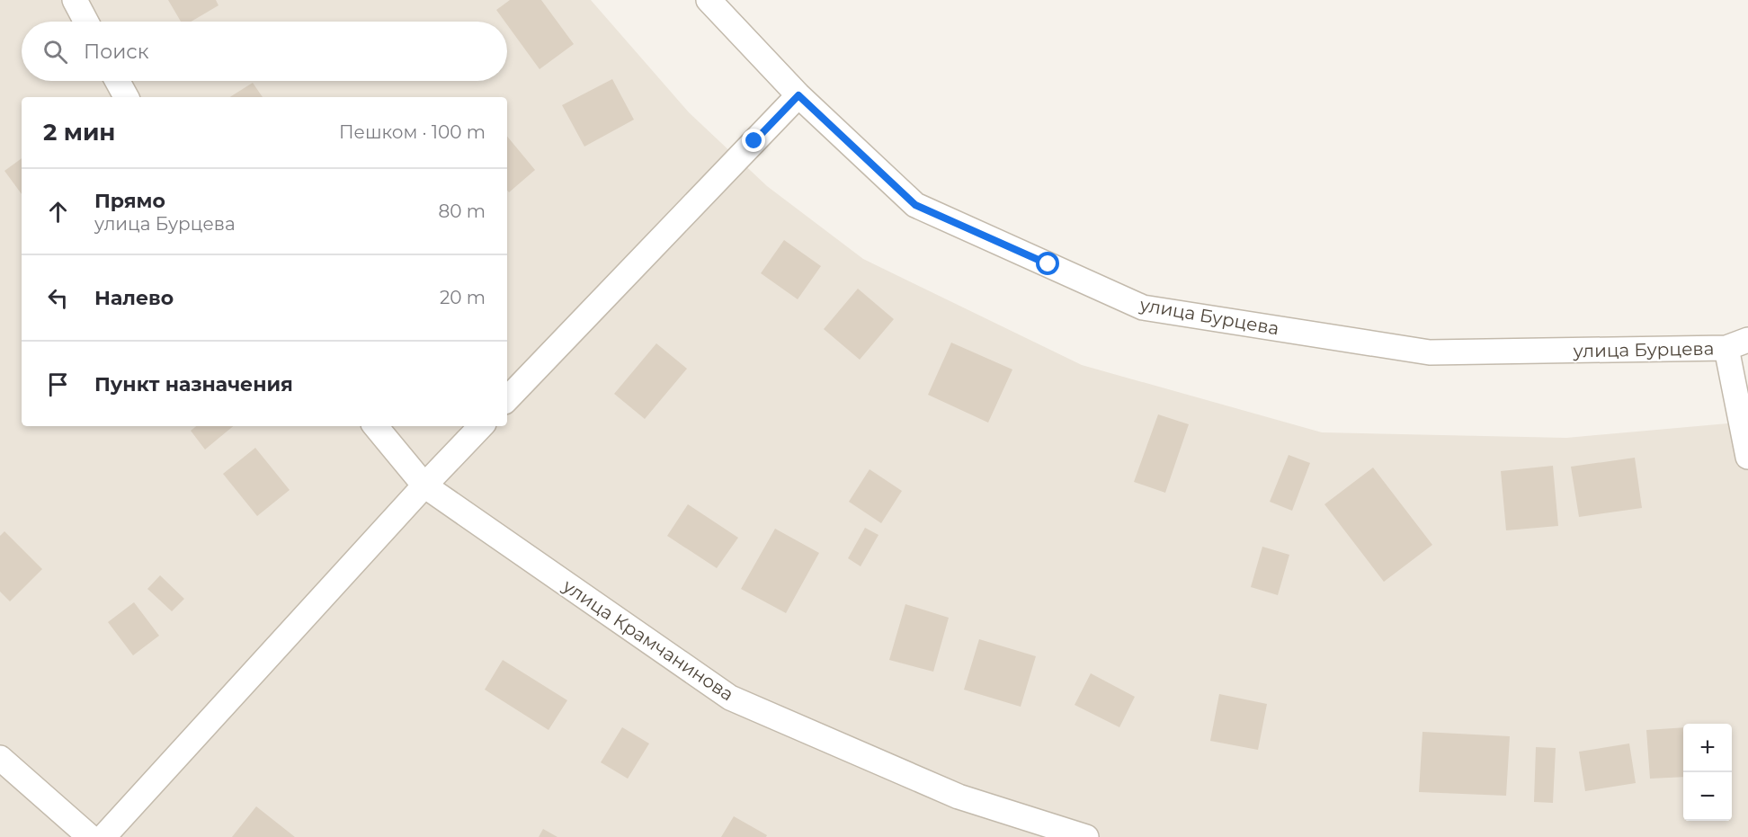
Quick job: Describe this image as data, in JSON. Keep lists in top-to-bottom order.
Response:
{
  "streets": {
    "street": ["улица Бурцева", "улица Крамчанинова"]
  },
  "page": {
    "search": "Поиск",
    "heading": ["2 мин", "Пешком · 100 m"],
    "list": [
      ["Прямо", "улица Бурцева", "80 m"],
      ["Налево", "20 m"],
      "Пункт назначения"
    ],
    "map_buttons": ["+", "−"]
  }
}
